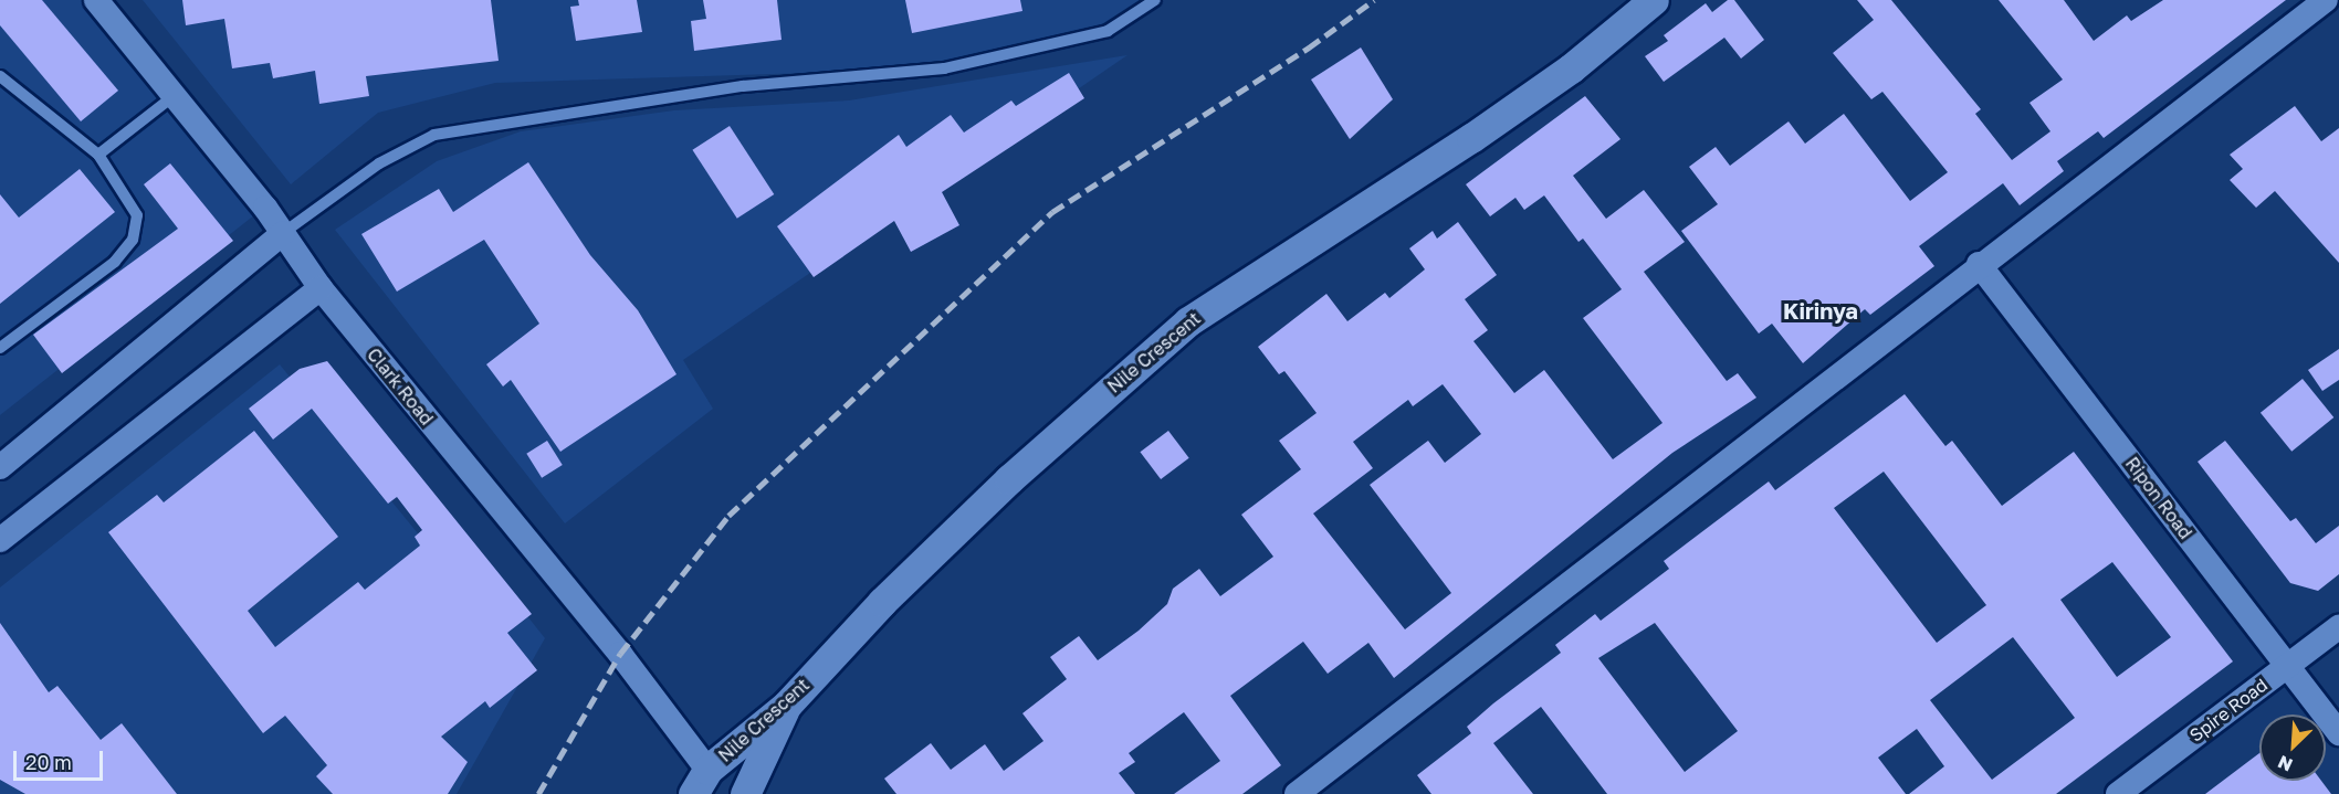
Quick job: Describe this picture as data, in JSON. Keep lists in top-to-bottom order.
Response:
{
  "streets": {
    "street": [
      "Nile Crescent",
      "Clark Road",
      "Ripon Road",
      "Spire Road"
    ]
  },
  "crossings": [
    ["Nile Crescent", "Clark Road"],
    ["Ripon Road", "Spire Road"]
  ],
  "districts": ["Kirinya"],
  "scale_bar": "20 m",
  "north": "bottom left"
}
